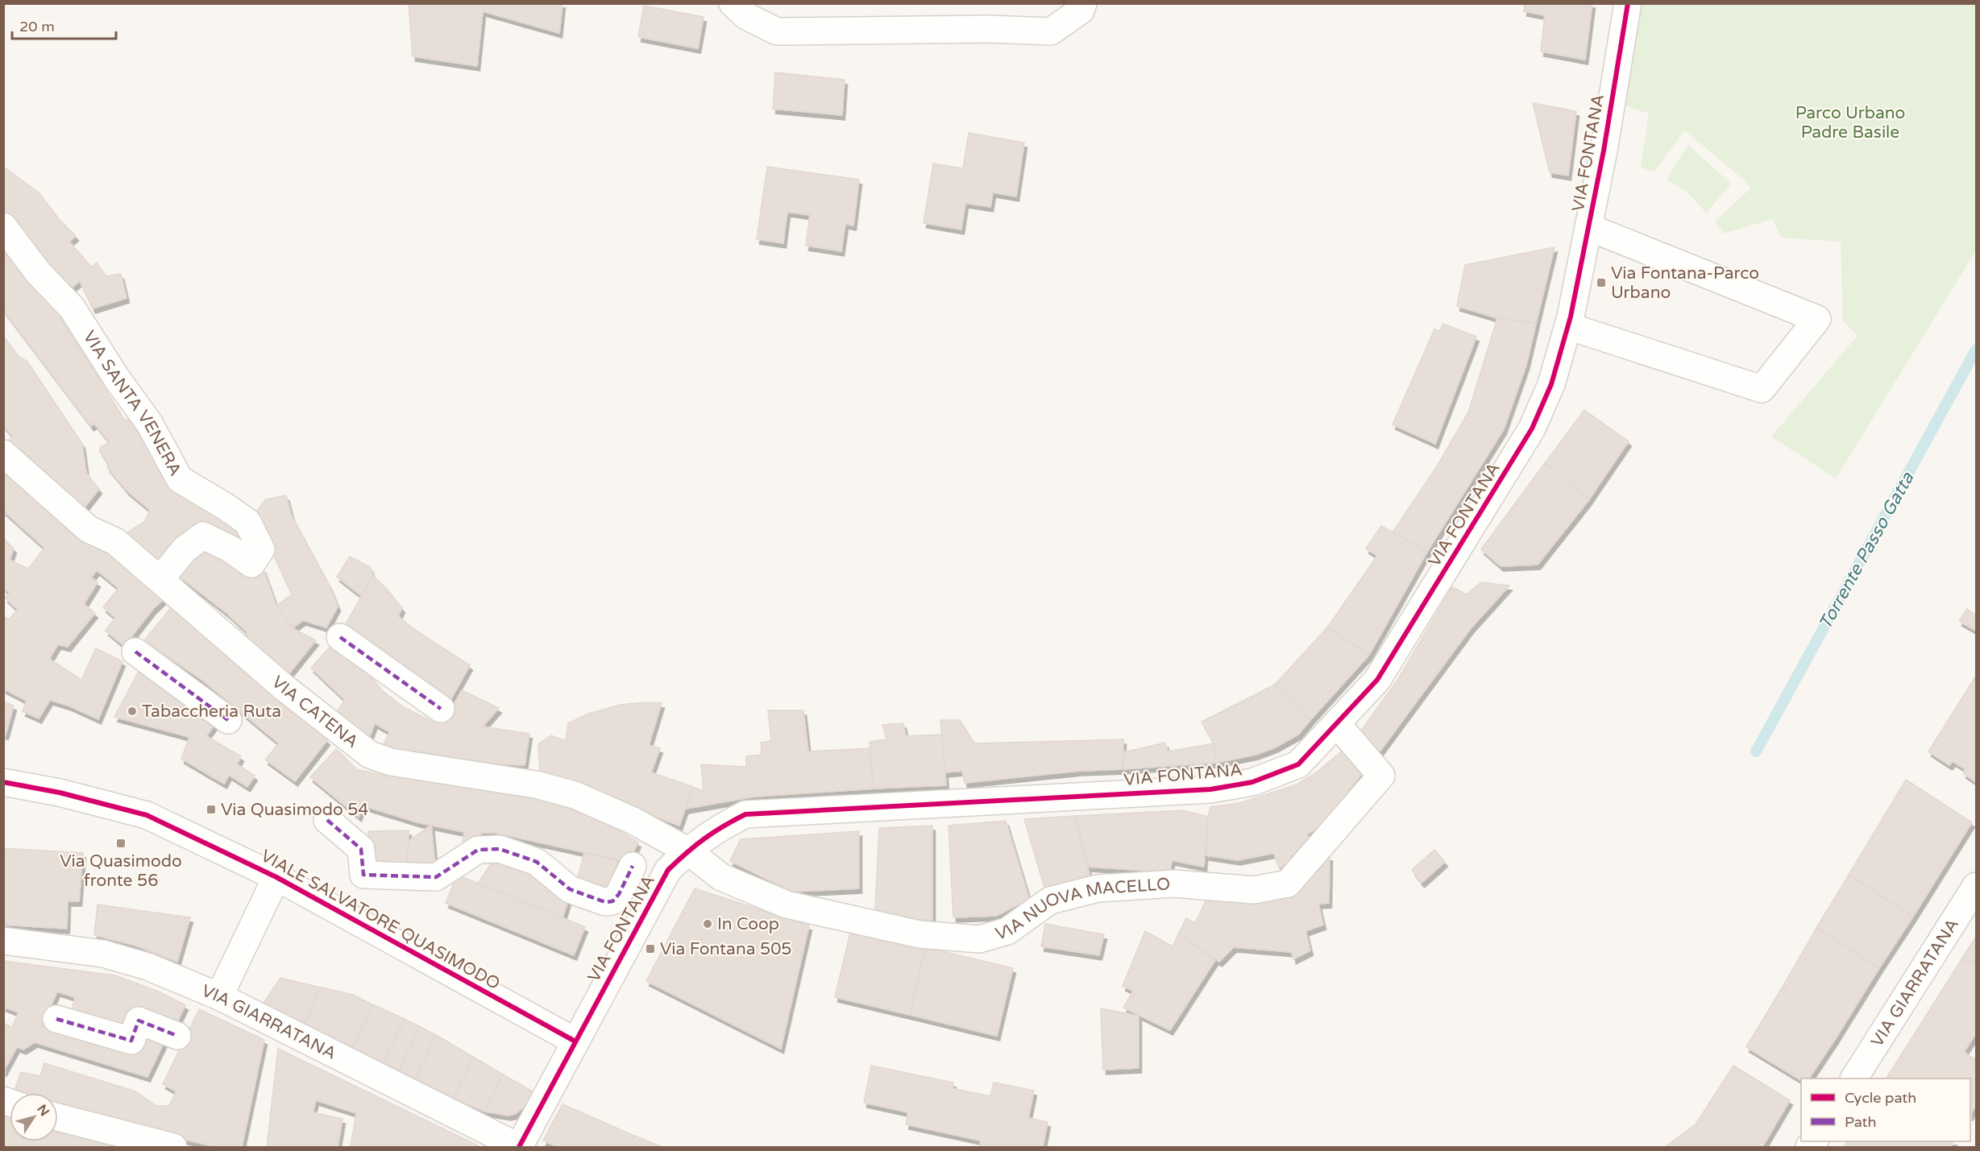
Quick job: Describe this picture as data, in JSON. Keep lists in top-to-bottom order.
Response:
{
  "streets": {
    "street": [
      "VIA FONTANA",
      "VIA SANTA VENERA",
      "VIA CATENA",
      "VIA NUOVA MACELLO",
      "VIALE SALVATORE QUASIMODO",
      "VIA GIARRATANA"
    ]
  },
  "crossings": [
    ["VIA FONTANA", "VIA CATENA"],
    ["VIA FONTANA", "VIA NUOVA MACELLO"],
    ["VIA FONTANA", "VIALE SALVATORE QUASIMODO"],
    ["VIA FONTANA", "VIA GIARRATANA"],
    ["VIA SANTA VENERA", "VIA CATENA"],
    ["VIA CATENA", "VIA NUOVA MACELLO"]
  ],
  "water": ["Torrente Passo Gatta"],
  "parks": ["Parco Urbano Padre Basile"],
  "places": {
    "transit": [
      "Via Fontana-Parco Urbano",
      "Via Quasimodo 54",
      "Via Quasimodo fronte 56",
      "Via Fontana 505"
    ],
    "other": ["Tabaccheria Ruta", "In Coop"]
  },
  "legend": ["Cycle path", "Path"],
  "scale_bar": "20 m",
  "north": "top right"
}
